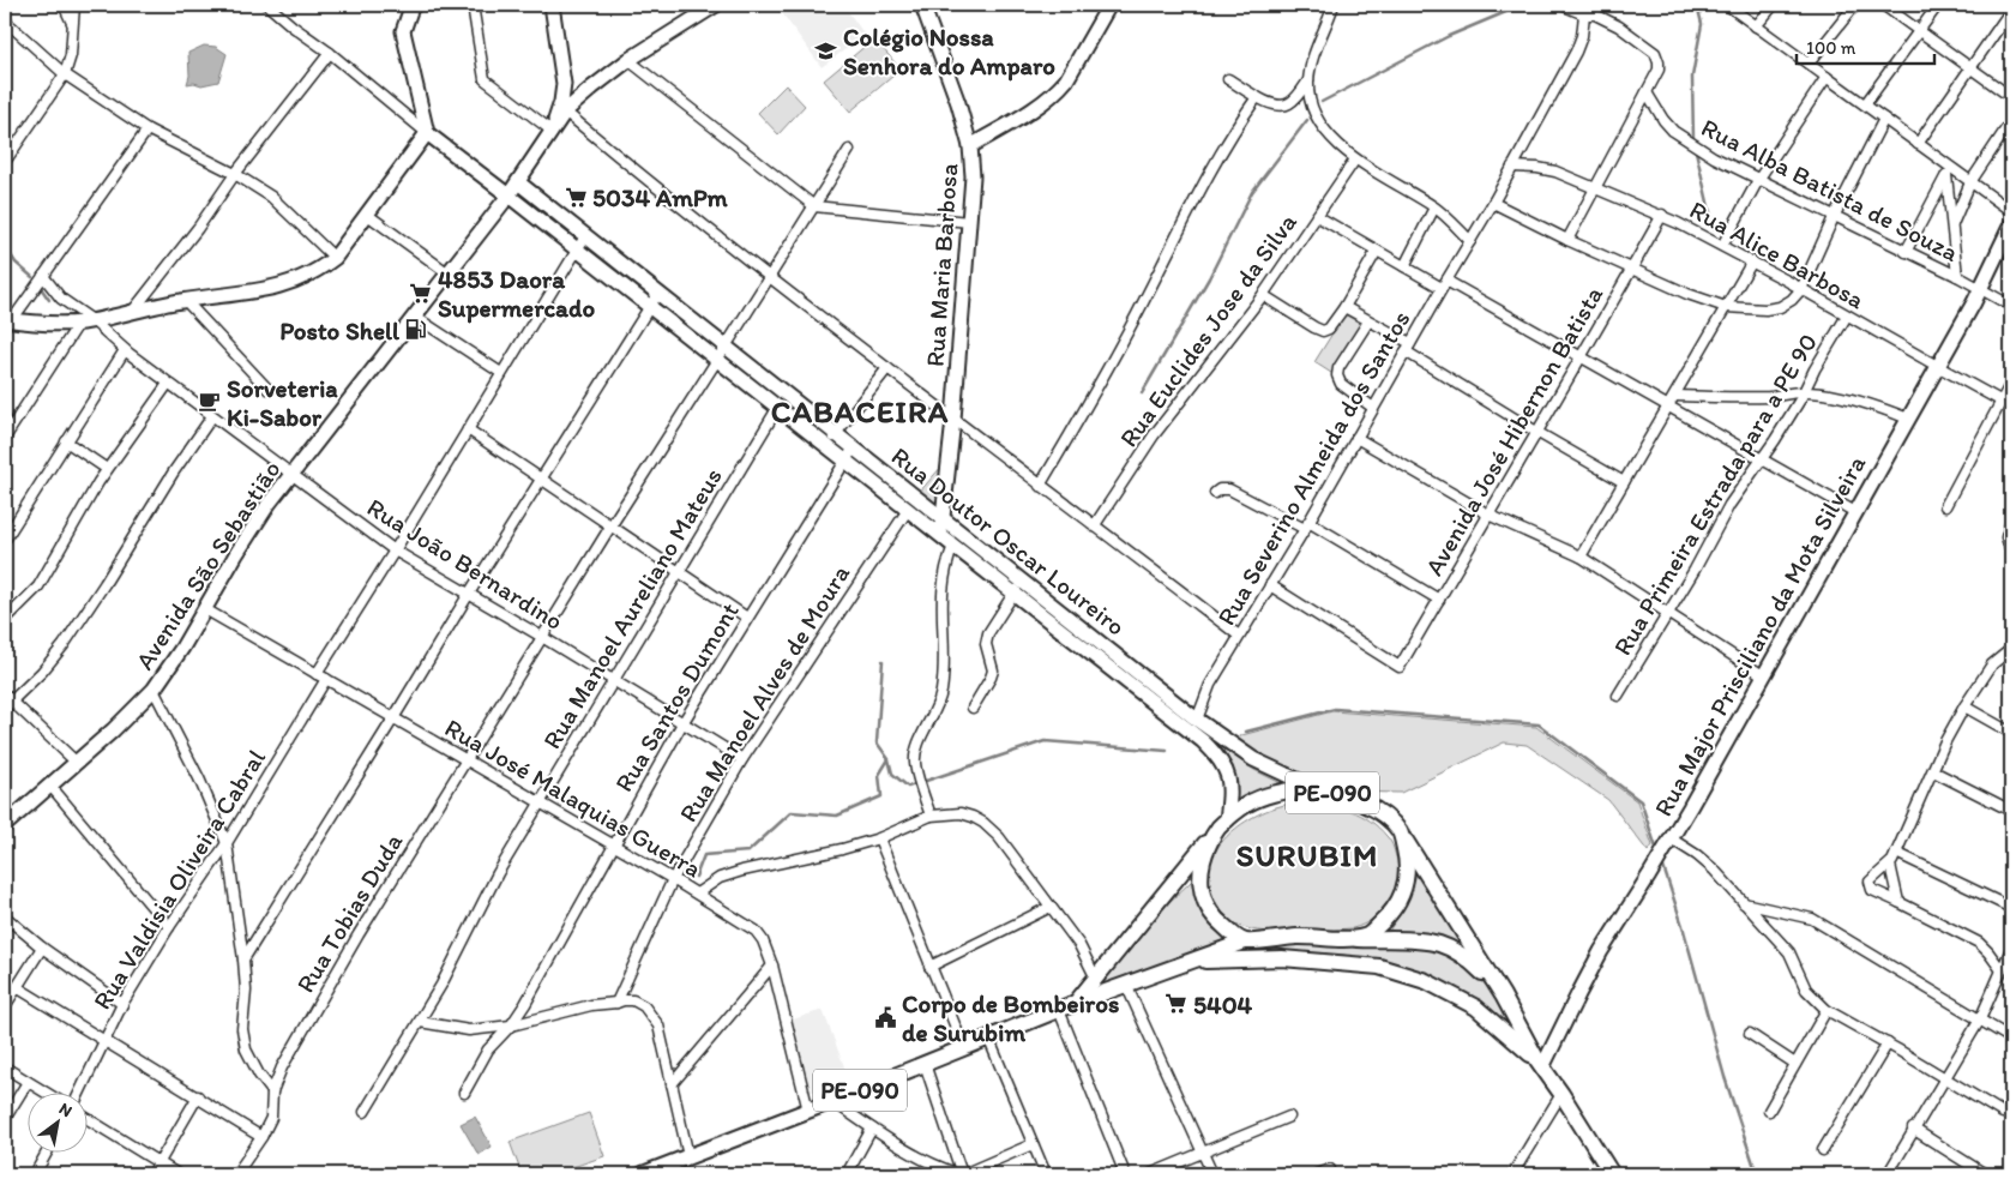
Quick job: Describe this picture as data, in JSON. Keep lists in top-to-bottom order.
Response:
{
  "streets": {
    "main road": [
      "Rua Maria Barbosa",
      "Rua Doutor Oscar Loureiro",
      "Avenida São Sebastião",
      "Rua Major Prisciliano da Mota Silveira",
      "PE-090"
    ],
    "street": [
      "Rua Alba Batista de Souza",
      "Rua Alice Barbosa",
      "Rua Euclides Jose da Silva",
      "Avenida José Hibernon Batista",
      "Rua Severino Almeida dos Santos",
      "Rua Primeira Estrada para a PE 90",
      "Rua João Bernardino",
      "Rua Manoel Aureliano Mateus",
      "Rua Manoel Alves de Moura",
      "Rua Santos Dumont",
      "Rua José Malaquias Guerra",
      "Rua Valdisia Oliveira Cabral",
      "Rua Tobias Duda"
    ]
  },
  "crossings": [
    ["Rua Alba Batista de Souza", "Rua Major Prisciliano da Mota Silveira"],
    ["Rua Alice Barbosa", "Avenida José Hibernon Batista"],
    ["Rua Alice Barbosa", "Rua Severino Almeida dos Santos"],
    ["Rua Alice Barbosa", "Rua Primeira Estrada para a PE 90"],
    ["Rua Alice Barbosa", "Rua Major Prisciliano da Mota Silveira"],
    ["Rua Maria Barbosa", "Rua Doutor Oscar Loureiro"],
    ["Avenida José Hibernon Batista", "Rua Severino Almeida dos Santos"],
    ["Rua Severino Almeida dos Santos", "Rua Doutor Oscar Loureiro"],
    ["Rua Doutor Oscar Loureiro", "Avenida São Sebastião"],
    ["Rua Doutor Oscar Loureiro", "Rua Manoel Aureliano Mateus"],
    ["Rua Doutor Oscar Loureiro", "Rua Manoel Alves de Moura"],
    ["Rua Doutor Oscar Loureiro", "Rua Santos Dumont"],
    ["Rua Doutor Oscar Loureiro", "PE-090"],
    ["Rua Doutor Oscar Loureiro", "Rua Tobias Duda"],
    ["Rua João Bernardino", "Avenida São Sebastião"],
    ["Rua João Bernardino", "Rua Manoel Aureliano Mateus"],
    ["Rua João Bernardino", "Rua Manoel Alves de Moura"],
    ["Rua João Bernardino", "Rua Santos Dumont"],
    ["Rua João Bernardino", "Rua Tobias Duda"],
    ["Avenida São Sebastião", "Rua José Malaquias Guerra"],
    ["Rua Manoel Aureliano Mateus", "Rua José Malaquias Guerra"],
    ["Rua Major Prisciliano da Mota Silveira", "PE-090"],
    ["Rua Manoel Alves de Moura", "Rua José Malaquias Guerra"],
    ["Rua Santos Dumont", "Rua José Malaquias Guerra"],
    ["PE-090", "Rua José Malaquias Guerra"],
    ["Rua José Malaquias Guerra", "Rua Valdisia Oliveira Cabral"],
    ["Rua José Malaquias Guerra", "Rua Tobias Duda"]
  ],
  "districts": ["CABACEIRA", "SURUBIM"],
  "places": {
    "school or university": ["Colégio Nossa Senhora do Amparo"],
    "supermarket": ["5034 AmPm", "4853 Daora Supermercado", "5404"],
    "fuel station": ["Posto Shell"],
    "cafe": ["Sorveteria Ki-Sabor"],
    "public building": ["Corpo de Bombeiros de Surubim"]
  },
  "scale_bar": "100 m",
  "north": "top right"
}
